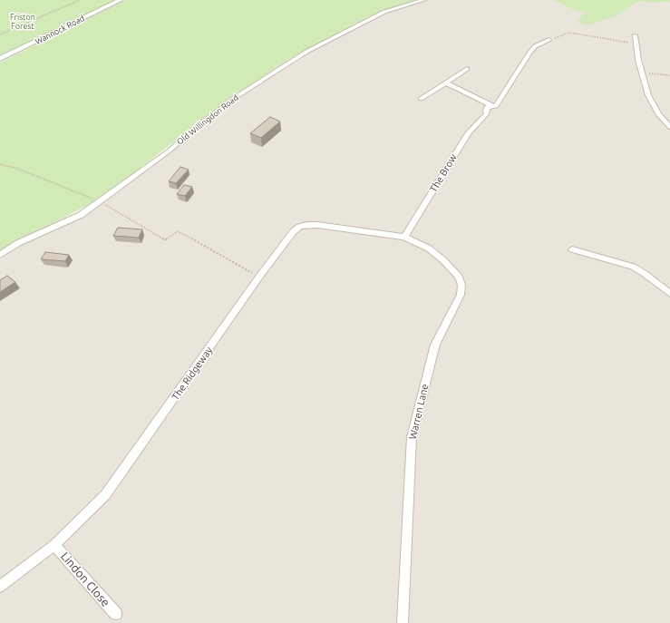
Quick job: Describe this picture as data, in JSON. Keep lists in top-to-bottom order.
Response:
{
  "streets": {
    "street": [
      "Wannock Road",
      "Old Willingdon Road",
      "The Brow",
      "The Ridgeway",
      "Warren Lane",
      "Lindon Close"
    ]
  },
  "crossings": [
    ["The Brow", "The Ridgeway"],
    ["The Brow", "Warren Lane"],
    ["The Ridgeway", "Warren Lane"],
    ["The Ridgeway", "Lindon Close"]
  ],
  "parks": ["Friston Forest"]
}
